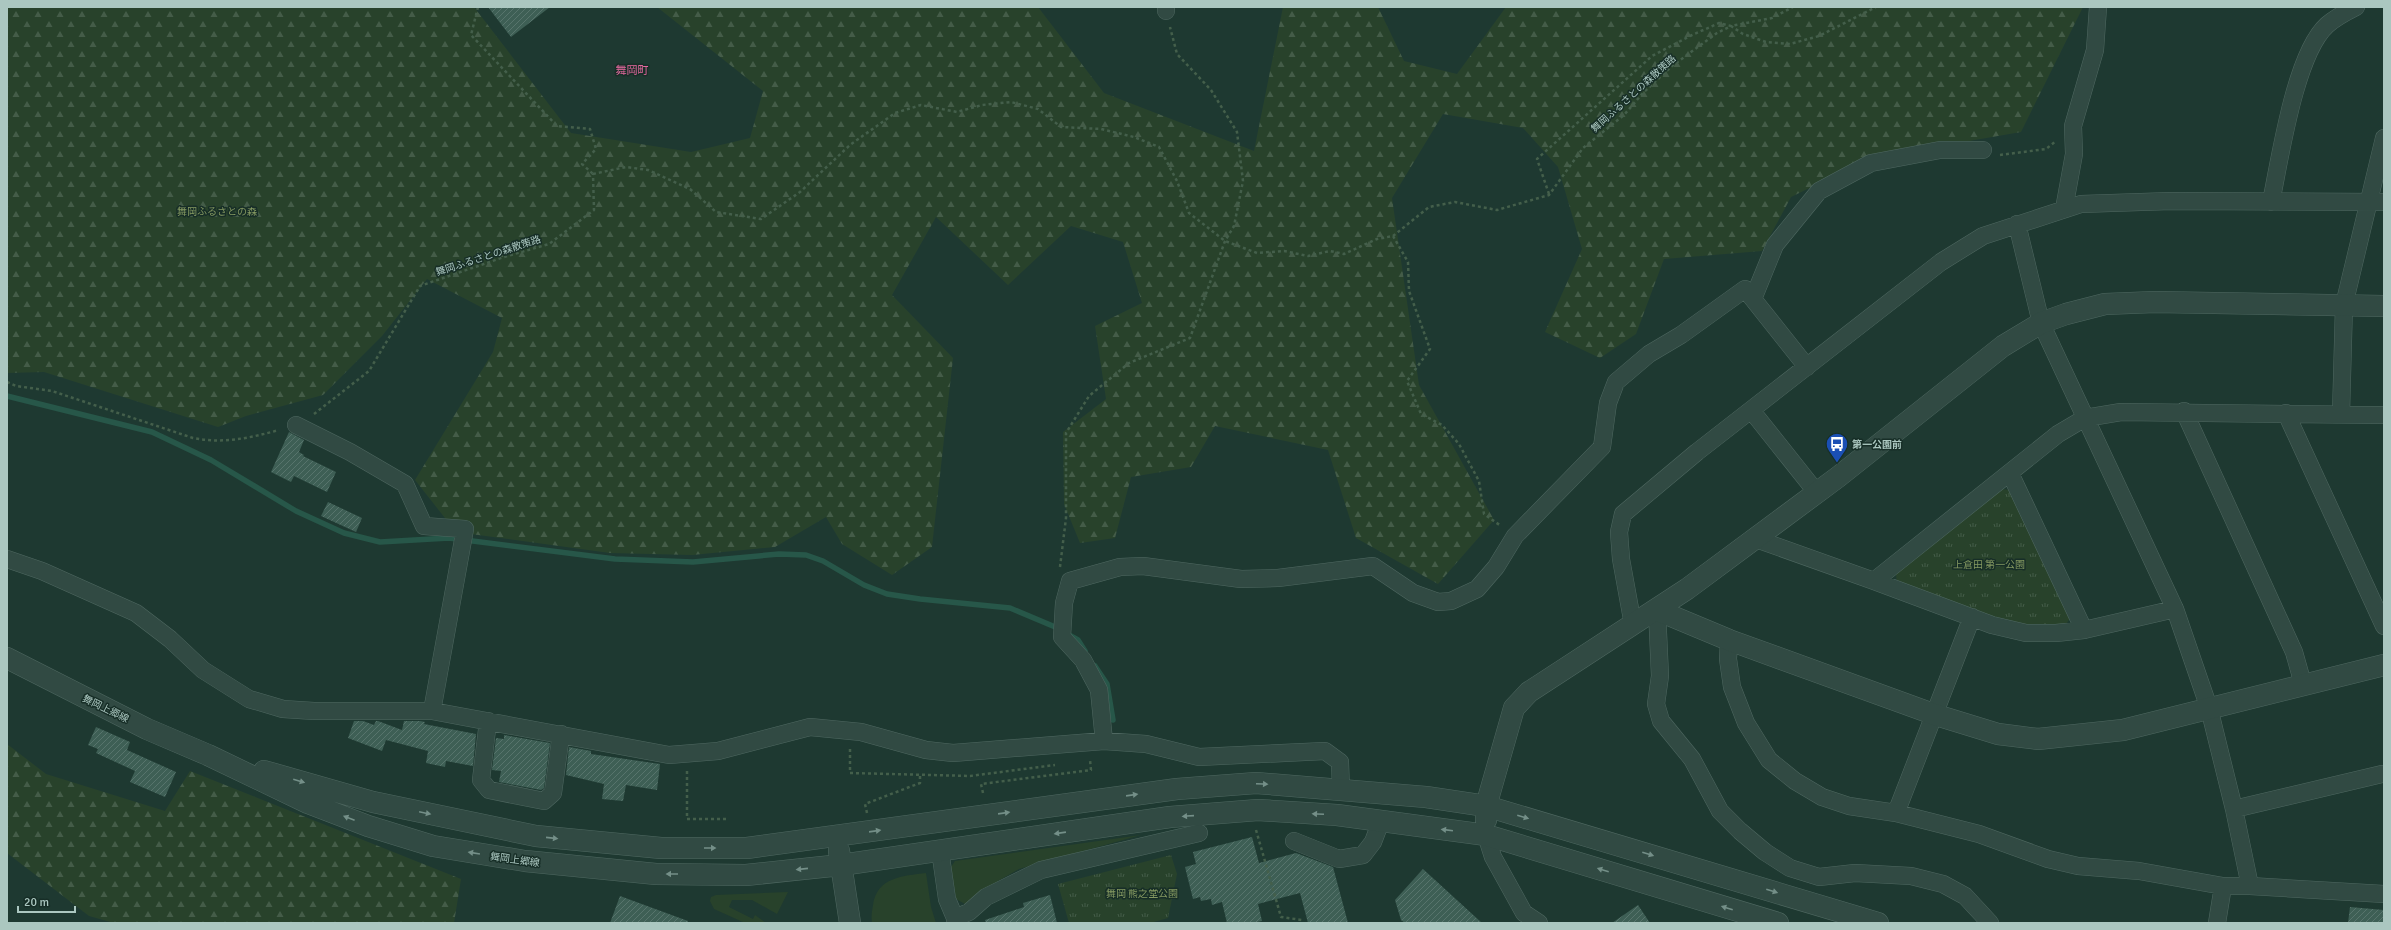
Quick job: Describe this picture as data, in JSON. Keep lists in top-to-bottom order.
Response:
{
  "streets": {
    "street": ["舞岡上郷線"],
    "path": ["舞岡ふるさとの森散策路"]
  },
  "districts": ["舞岡町"],
  "parks": ["舞岡ふるさとの森", "上倉田 第一公園", "舞岡 熊之堂公園"],
  "places": {
    "bus stop": ["第一公園前"]
  },
  "scale_bar": "20 m"
}
